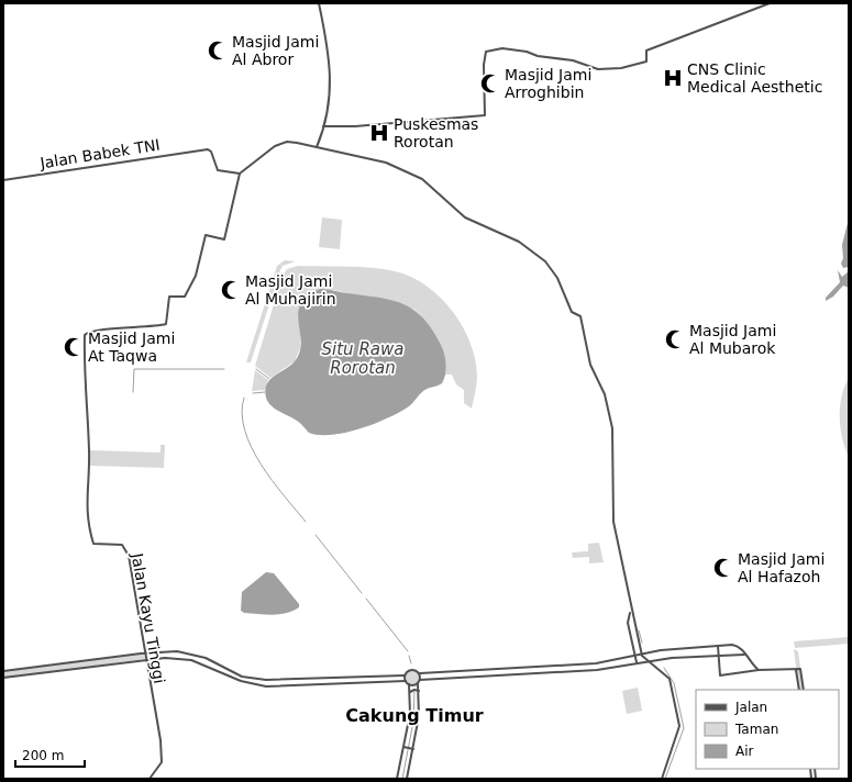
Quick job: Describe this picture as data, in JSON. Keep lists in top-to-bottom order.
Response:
{
  "streets": {
    "street": ["Jalan Babek TNI", "Jalan Kayu Tinggi"]
  },
  "crossings": [
    ["Jalan Babek TNI", "Jalan Kayu Tinggi"]
  ],
  "districts": ["Cakung Timur"],
  "water": ["Situ Rawa Rorotan"],
  "places": {
    "mosque": [
      "Masjid Jami Al Abror",
      "Masjid Jami Arroghibin",
      "Masjid Jami Al Muhajirin",
      "Masjid Jami Al Mubarok",
      "Masjid Jami At Taqwa",
      "Masjid Jami Al Hafazoh"
    ],
    "hospital": ["CNS Clinic Medical Aesthetic", "Puskesmas Rorotan"]
  },
  "legend": ["Jalan", "Taman", "Air"],
  "scale_bar": "200 m"
}
